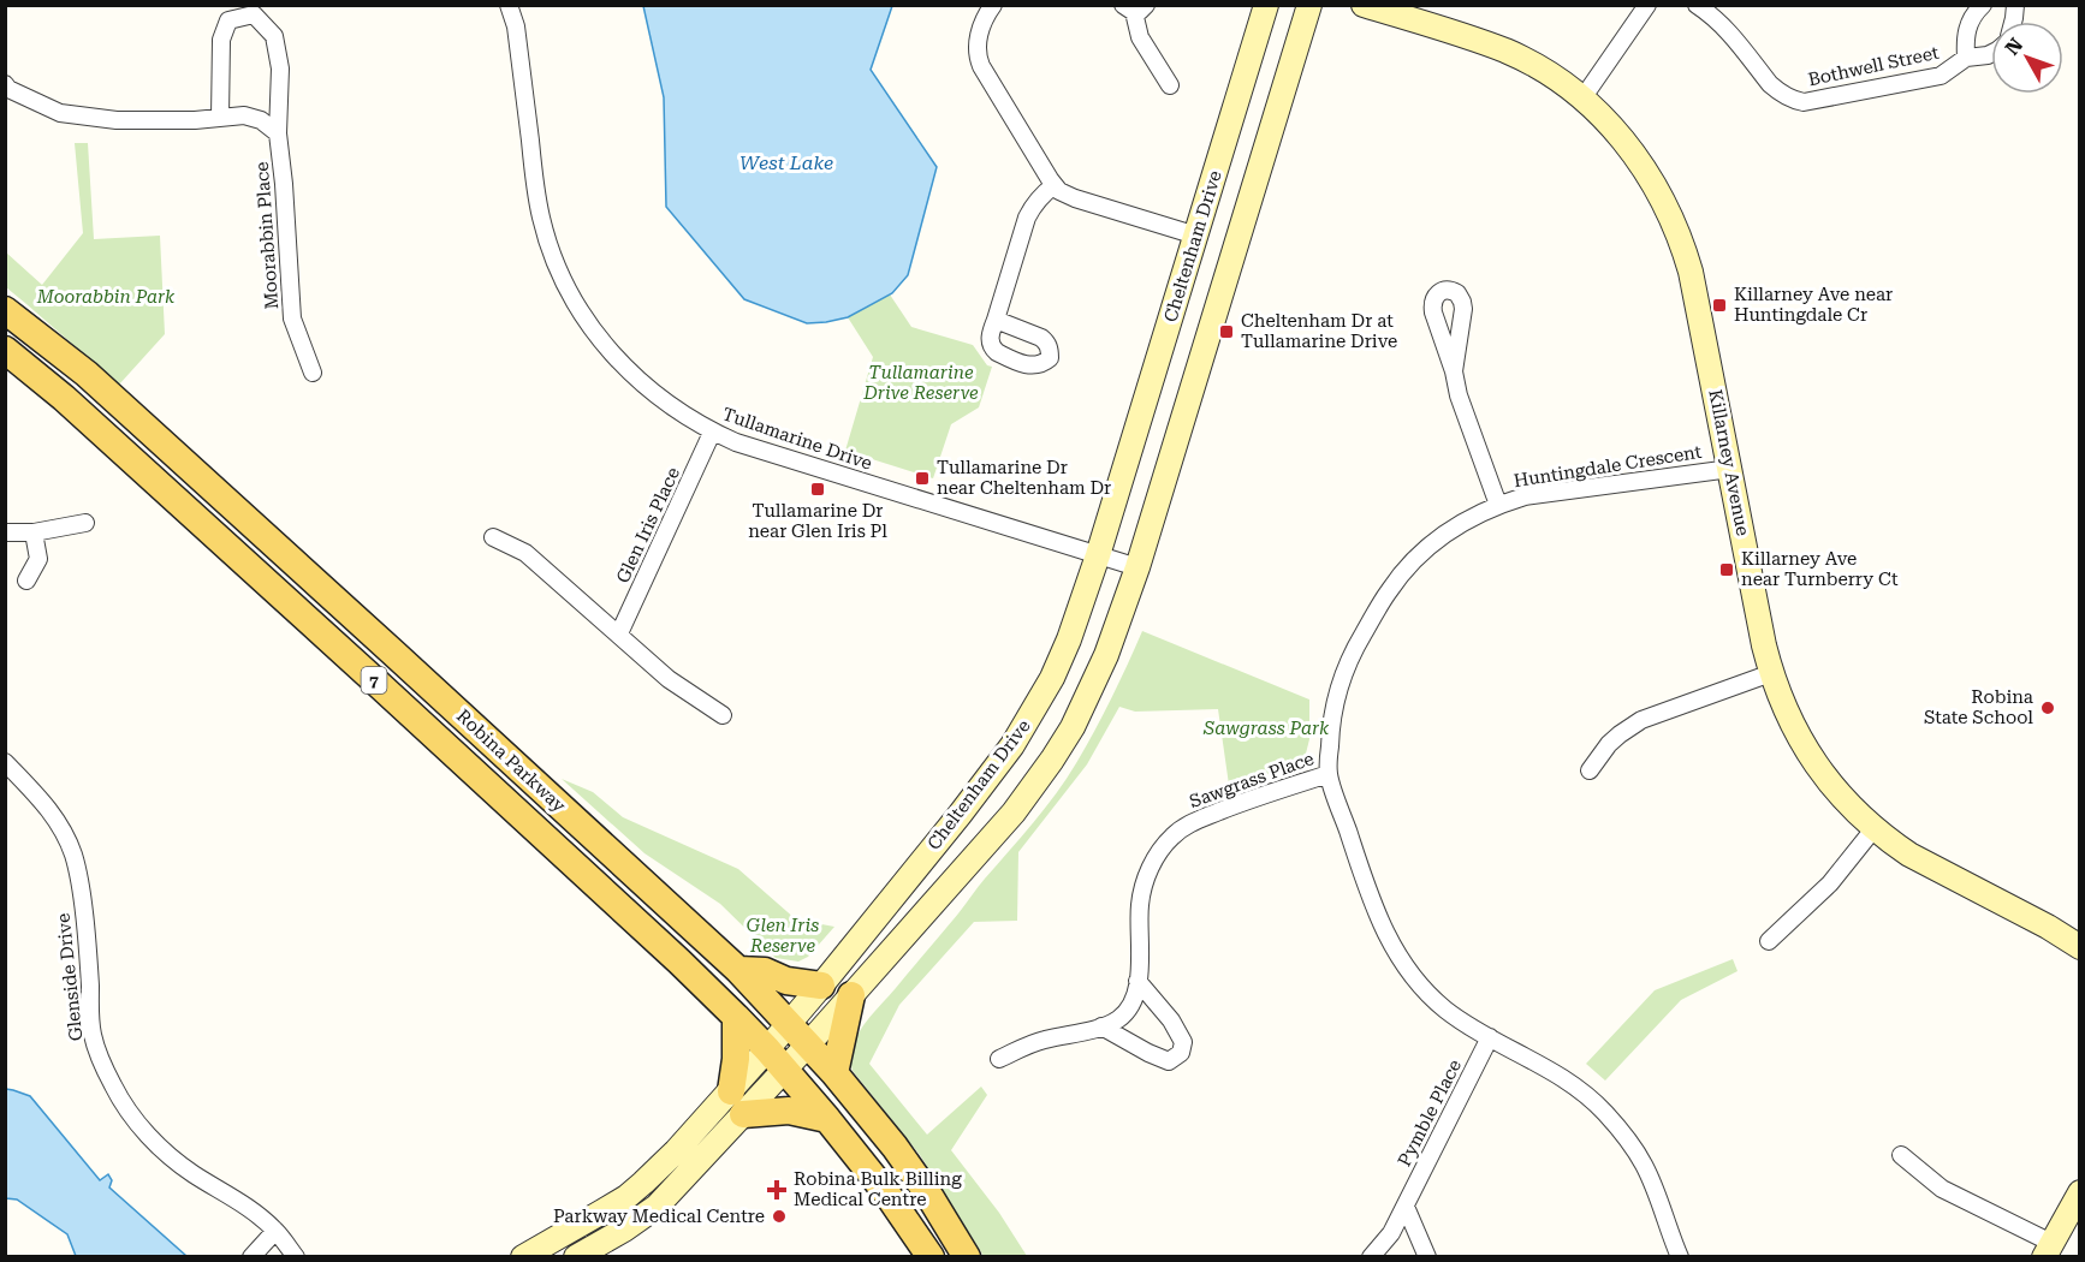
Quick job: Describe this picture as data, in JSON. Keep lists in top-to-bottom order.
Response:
{
  "streets": {
    "main road": [
      "Cheltenham Drive",
      "Killarney Avenue",
      "7",
      "Robina Parkway"
    ],
    "street": [
      "Bothwell Street",
      "Moorabbin Place",
      "Tullamarine Drive",
      "Huntingdale Crescent",
      "Glen Iris Place",
      "Sawgrass Place",
      "Glenside Drive",
      "Pymble Place"
    ]
  },
  "crossings": [
    ["Cheltenham Drive", "Tullamarine Drive"],
    ["Cheltenham Drive", "Robina Parkway"],
    ["Tullamarine Drive", "Glen Iris Place"],
    ["Killarney Avenue", "Huntingdale Crescent"],
    ["Huntingdale Crescent", "Sawgrass Place"],
    ["Huntingdale Crescent", "Pymble Place"]
  ],
  "water": ["West Lake"],
  "parks": [
    "Moorabbin Park",
    "Tullamarine Drive Reserve",
    "Sawgrass Park",
    "Glen Iris Reserve"
  ],
  "places": {
    "transit": [
      "Killarney Ave near Huntingdale Cr",
      "Cheltenham Dr at Tullamarine Drive",
      "Tullamarine Dr near Cheltenham Dr",
      "Tullamarine Dr near Glen Iris Pl",
      "Killarney Ave near Turnberry Ct"
    ],
    "other": ["Robina State School", "Parkway Medical Centre"],
    "health": ["Robina Bulk Billing Medical Centre"]
  },
  "north": "top left"
}
